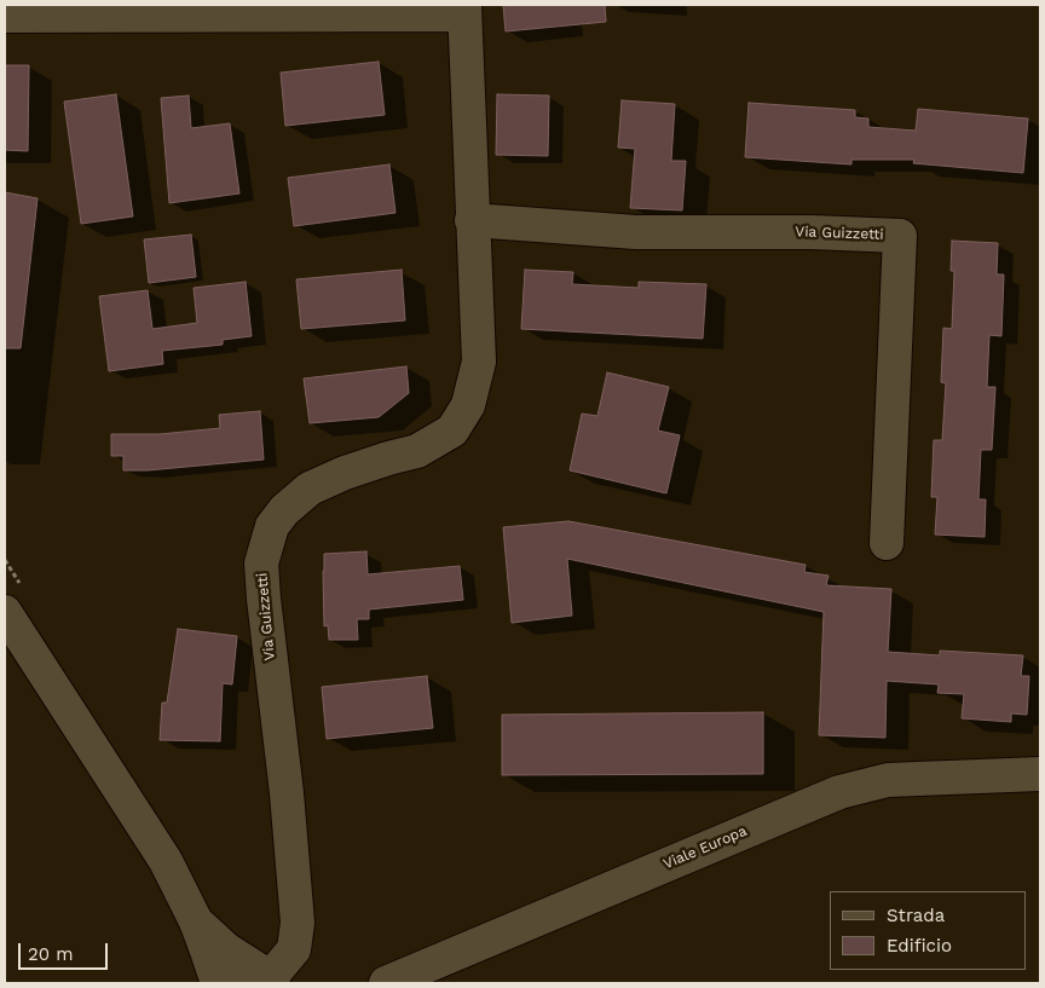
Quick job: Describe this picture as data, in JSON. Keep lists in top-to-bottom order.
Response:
{
  "streets": {
    "street": ["Via Guizzetti", "Viale Europa"]
  },
  "legend": ["Strada", "Edificio"],
  "scale_bar": "20 m"
}
